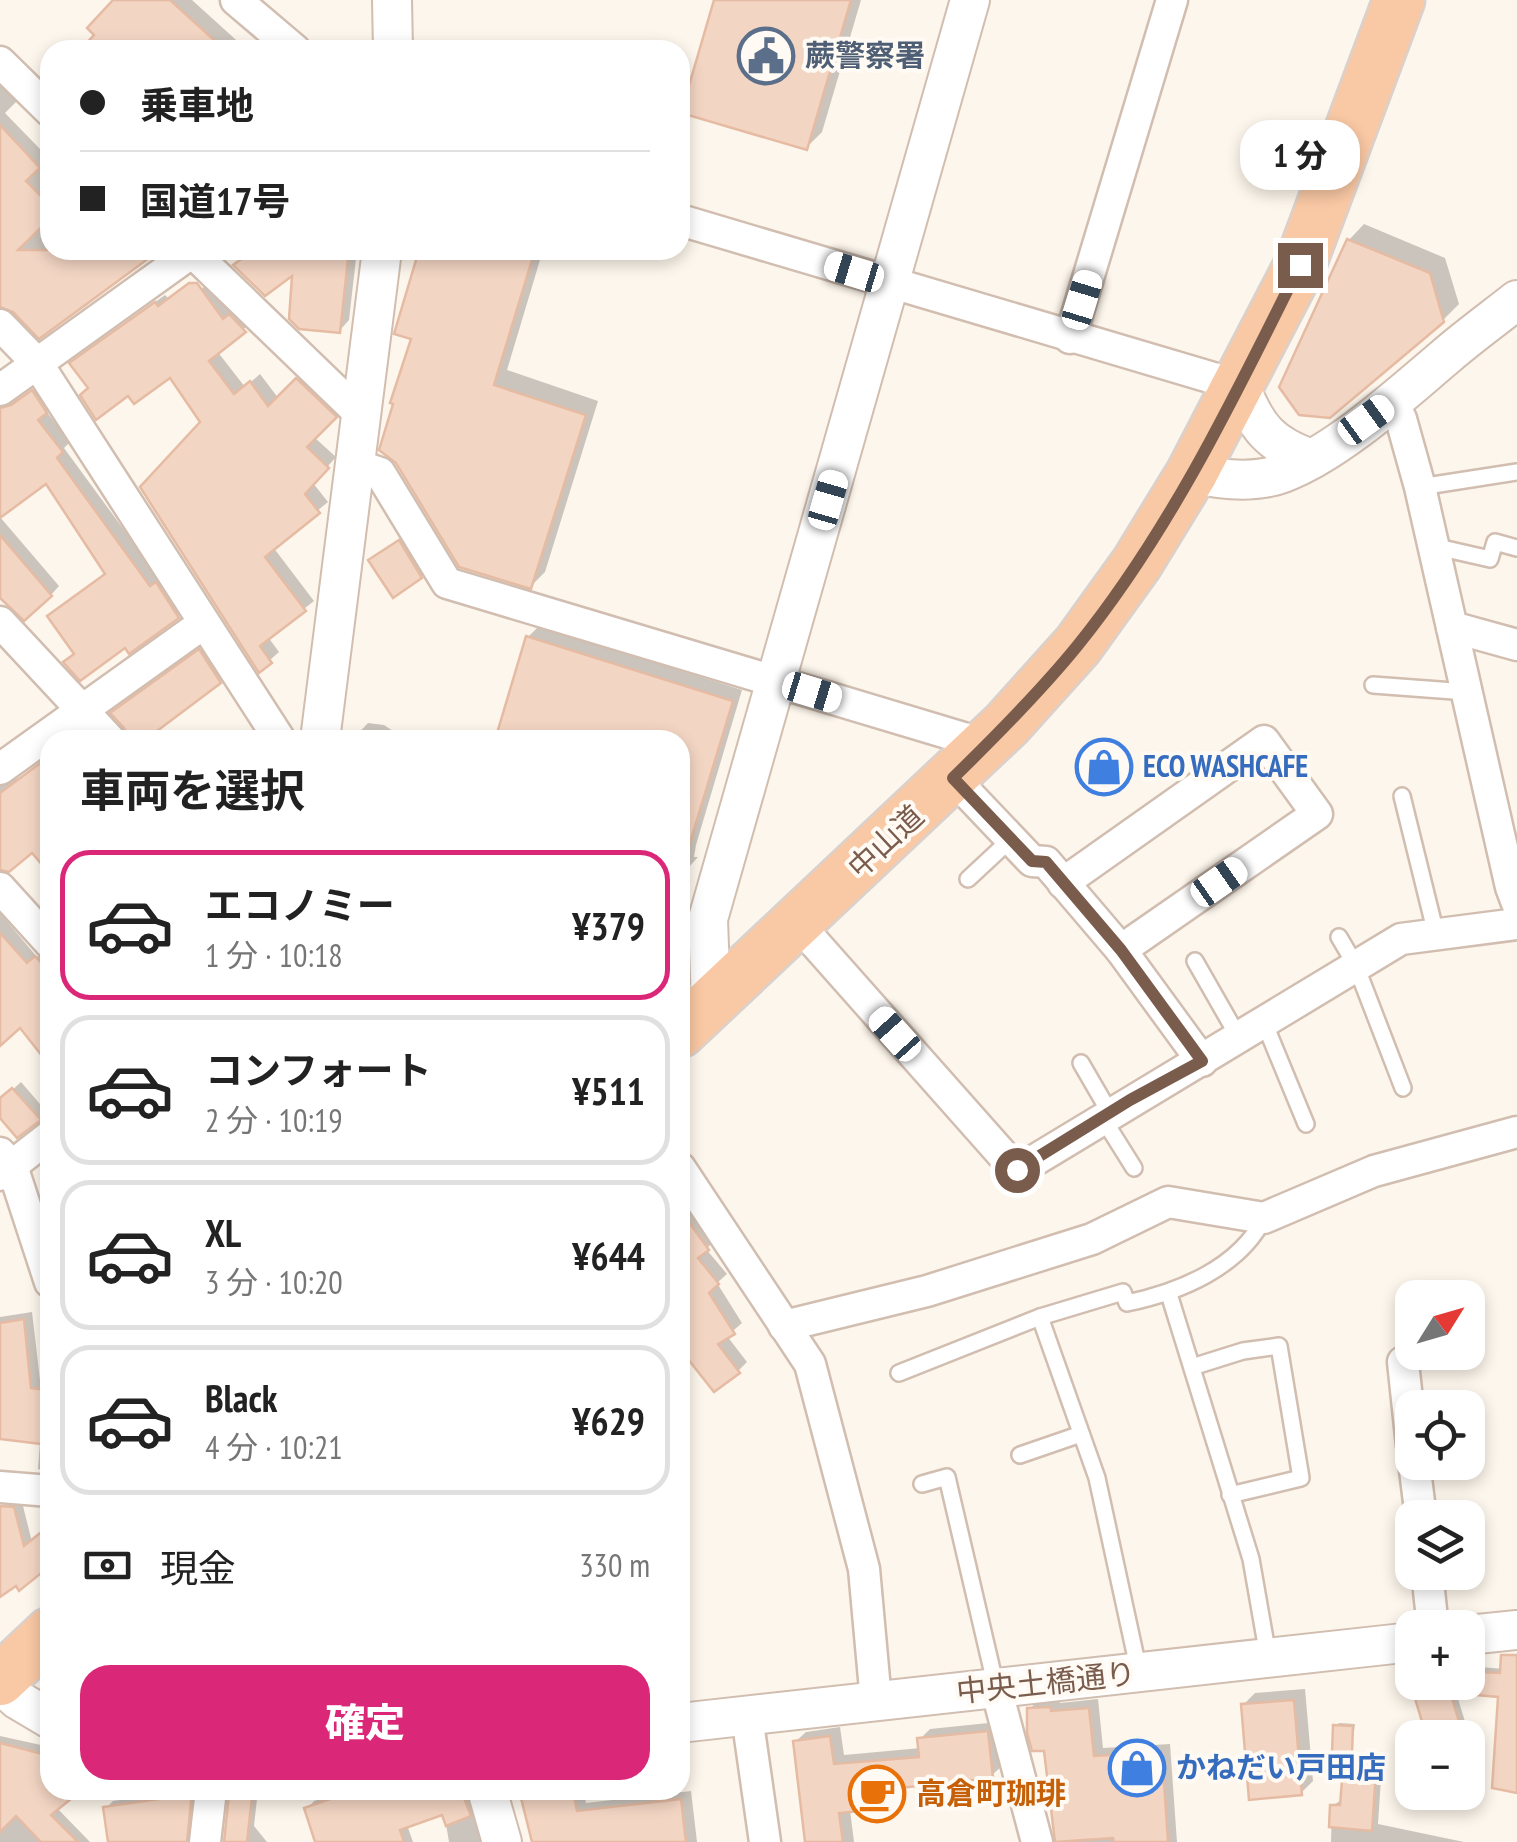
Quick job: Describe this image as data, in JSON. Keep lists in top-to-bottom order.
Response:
{
  "streets": {
    "highway": ["中山道"],
    "street": ["中央土橋通り"]
  },
  "places": {
    "public building": ["蕨警察署"],
    "shop": ["ECO WASHCAFE", "かねだい戸田店"],
    "cafe": ["高倉町珈琲"]
  },
  "north": "top right",
  "page": {
    "banner": ["乗車地", "国道17号"],
    "bubble": "1 分",
    "heading": "車両を選択",
    "list": [
      {
        "name": "エコノミー",
        "note": "1 分 · 10:18",
        "value": "¥379"
      },
      {
        "name": "コンフォート",
        "note": "2 分 · 10:19",
        "value": "¥511"
      },
      {
        "name": "XL",
        "note": "3 分 · 10:20",
        "value": "¥644"
      },
      {
        "name": "Black",
        "note": "4 分 · 10:21",
        "value": "¥629"
      }
    ],
    "map_buttons": ["+", "−"],
    "pay": ["現金", "330 m"],
    "buttons": "確定"
  }
}
